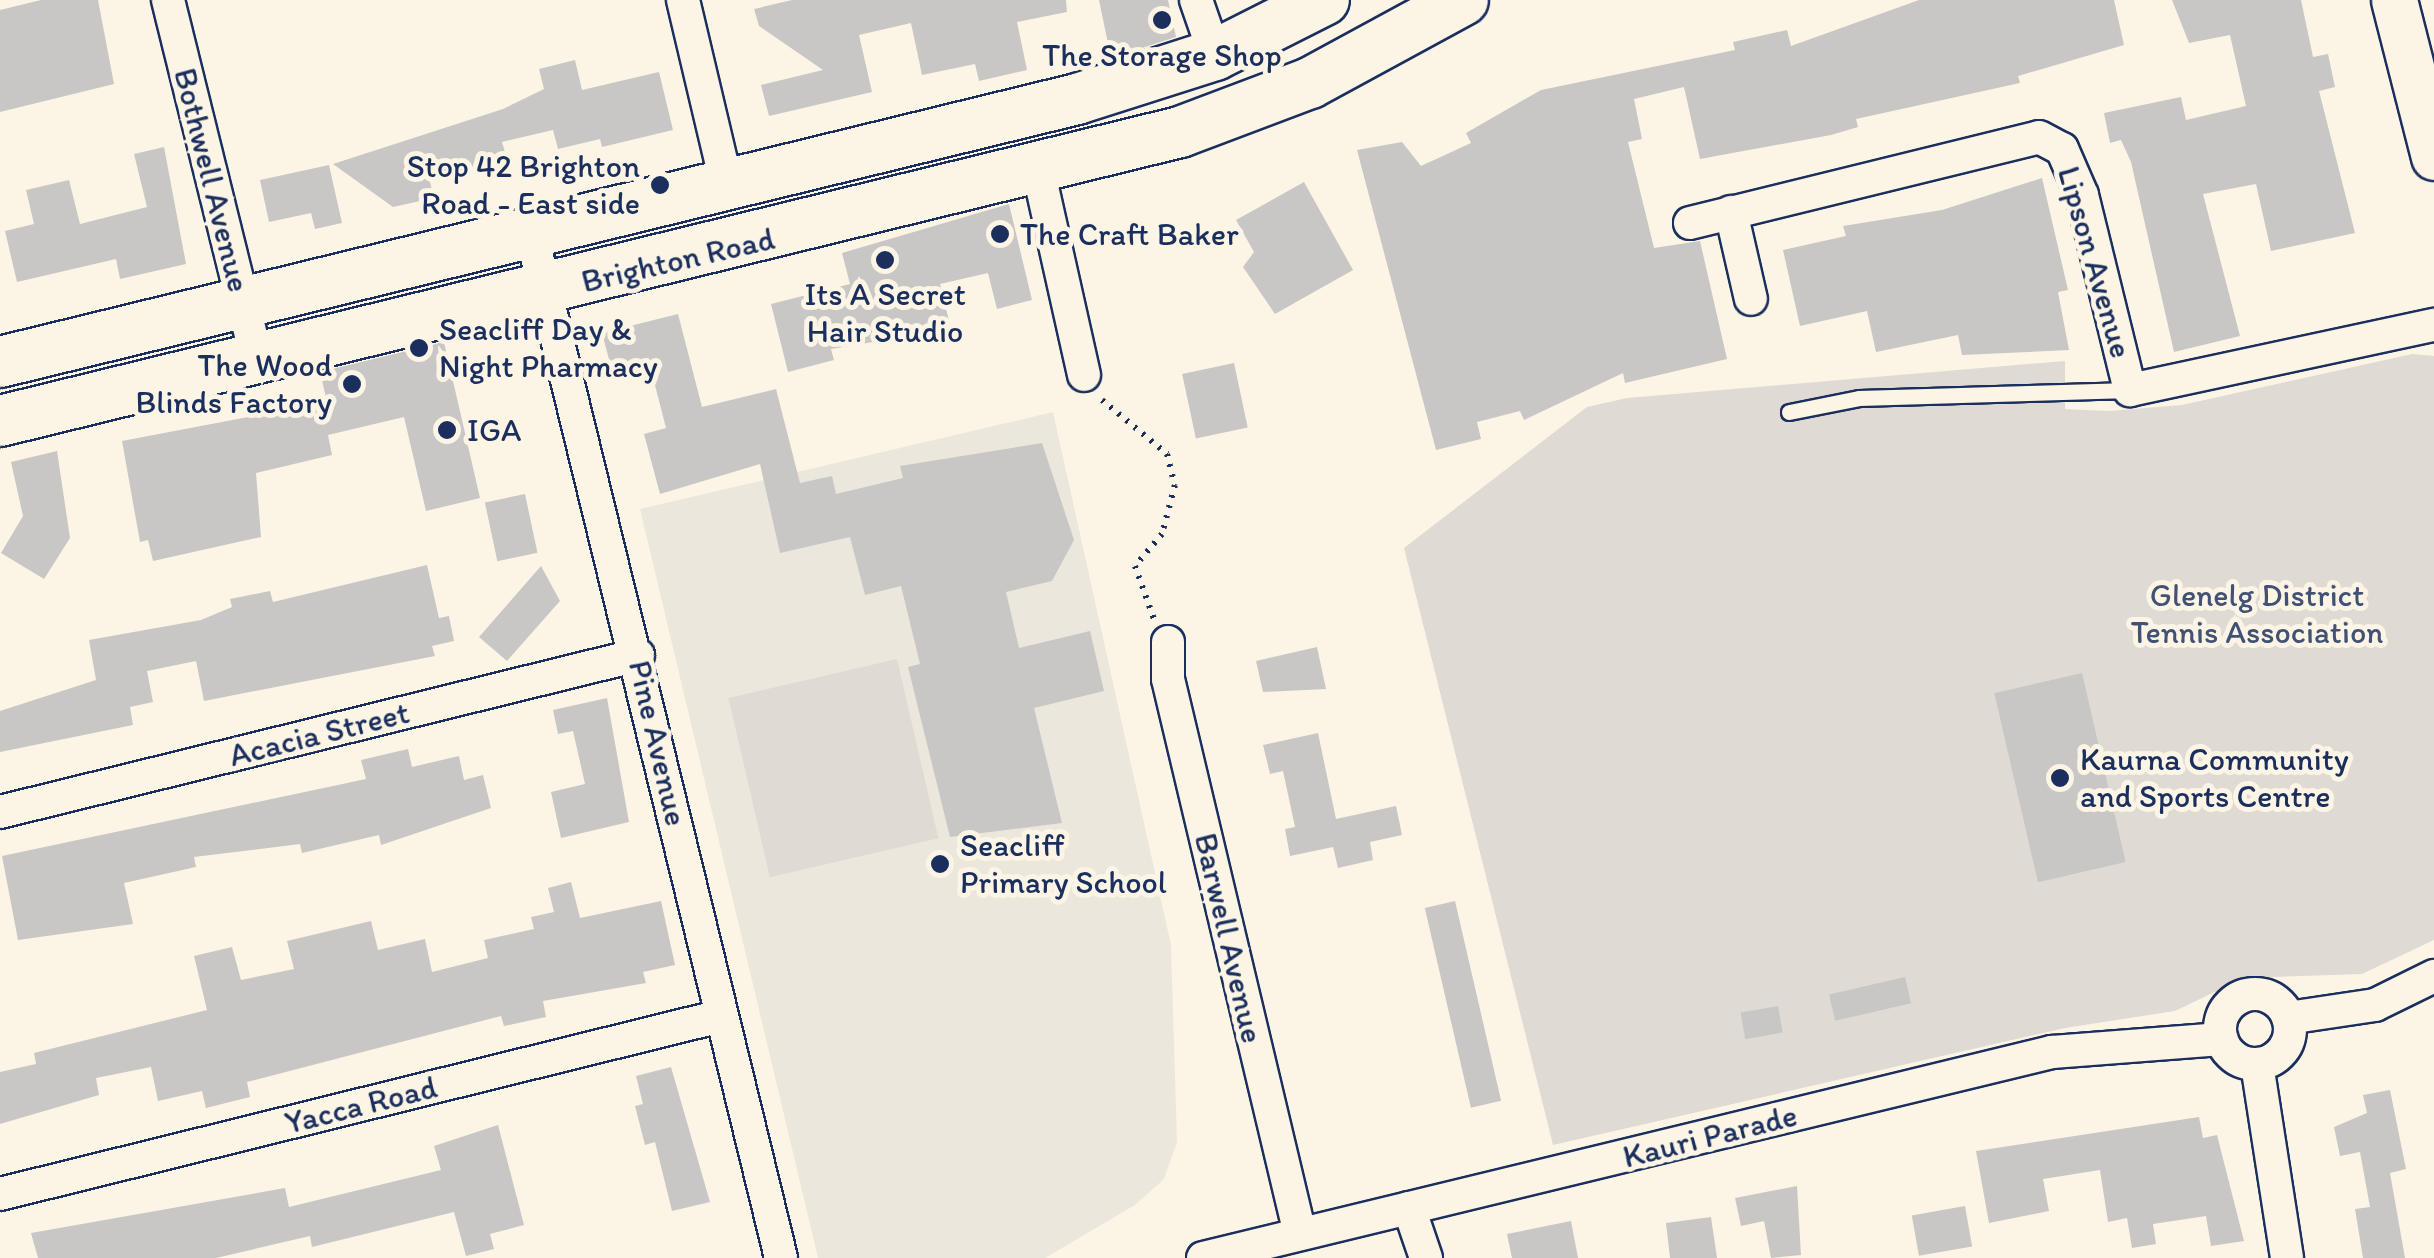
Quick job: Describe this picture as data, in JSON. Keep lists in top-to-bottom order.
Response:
{
  "streets": {
    "main road": ["Brighton Road"],
    "street": [
      "Bothwell Avenue",
      "Lipson Avenue",
      "Acacia Street",
      "Pine Avenue",
      "Barwell Avenue",
      "Yacca Road",
      "Kauri Parade"
    ]
  },
  "crossings": [
    ["Bothwell Avenue", "Brighton Road"],
    ["Brighton Road", "Pine Avenue"],
    ["Acacia Street", "Pine Avenue"],
    ["Pine Avenue", "Yacca Road"],
    ["Barwell Avenue", "Kauri Parade"]
  ],
  "parks": ["Glenelg District Tennis Association"],
  "places": [
    "The Storage Shop",
    "Stop 42 Brighton Road - East side",
    "The Craft Baker",
    "Its A Secret Hair Studio",
    "Seacliff Day & Night Pharmacy",
    "The Wood Blinds Factory",
    "IGA",
    "Kaurna Community and Sports Centre",
    "Seacliff Primary School"
  ]
}
